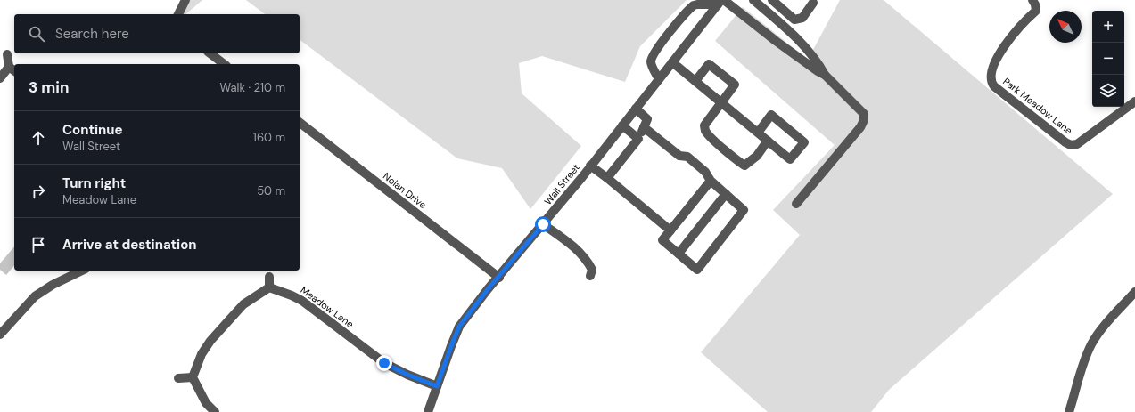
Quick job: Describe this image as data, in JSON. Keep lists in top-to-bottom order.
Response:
{
  "streets": {
    "street": [
      "Park Meadow Lane",
      "Wall Street",
      "Nolan Drive",
      "Meadow Lane"
    ]
  },
  "crossings": [
    ["Wall Street", "Nolan Drive"],
    ["Wall Street", "Meadow Lane"]
  ],
  "north": "top left",
  "page": {
    "map_buttons": ["+", "−"],
    "search": "Search here",
    "heading": ["3 min", "Walk · 210 m"],
    "list": [
      ["Continue", "Wall Street", "160 m"],
      ["Turn right", "Meadow Lane", "50 m"],
      "Arrive at destination"
    ]
  }
}
